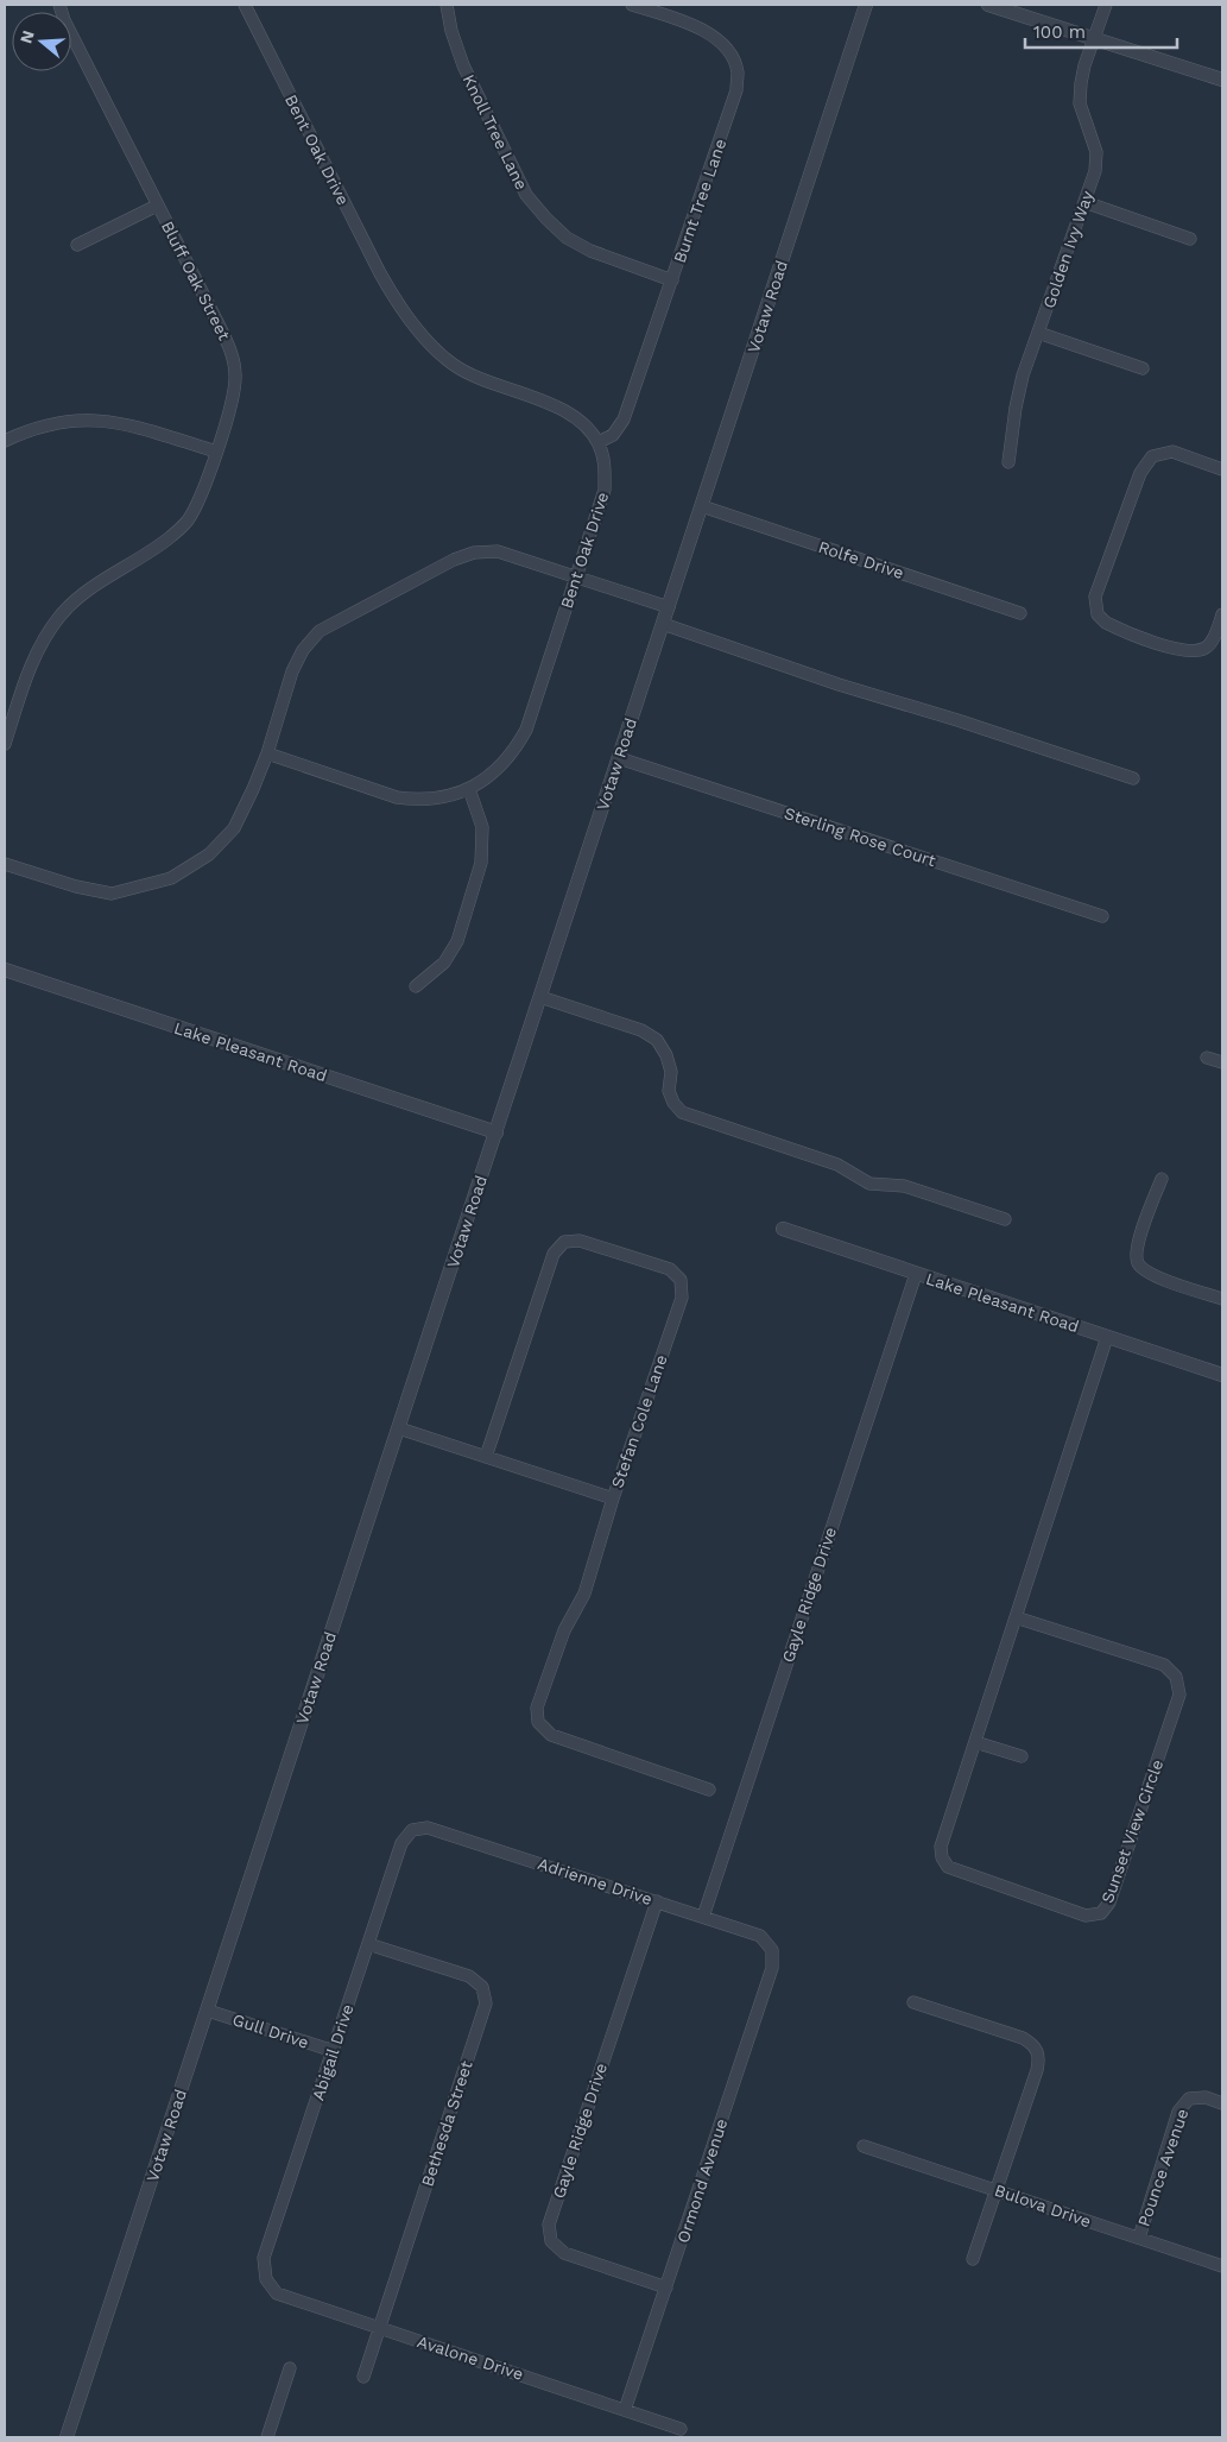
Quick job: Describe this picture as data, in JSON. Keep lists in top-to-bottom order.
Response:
{
  "streets": {
    "street": [
      "Knoll Tree Lane",
      "Bent Oak Drive",
      "Burnt Tree Lane",
      "Golden Ivy Way",
      "Bluff Oak Street",
      "Votaw Road",
      "Rolfe Drive",
      "Sterling Rose Court",
      "Lake Pleasant Road",
      "Stefan Cole Lane",
      "Gayle Ridge Drive",
      "Sunset View Circle",
      "Adrienne Drive",
      "Gull Drive",
      "Abigail Drive",
      "Bethesda Street",
      "Pounce Avenue",
      "Ormond Avenue",
      "Bulova Drive",
      "Avalone Drive"
    ]
  },
  "crossings": [
    ["Knoll Tree Lane", "Burnt Tree Lane"],
    ["Bent Oak Drive", "Burnt Tree Lane"],
    ["Votaw Road", "Rolfe Drive"],
    ["Votaw Road", "Sterling Rose Court"],
    ["Votaw Road", "Lake Pleasant Road"],
    ["Votaw Road", "Gull Drive"],
    ["Lake Pleasant Road", "Gayle Ridge Drive"],
    ["Lake Pleasant Road", "Sunset View Circle"],
    ["Gayle Ridge Drive", "Adrienne Drive"],
    ["Gayle Ridge Drive", "Ormond Avenue"],
    ["Adrienne Drive", "Abigail Drive"],
    ["Adrienne Drive", "Ormond Avenue"],
    ["Gull Drive", "Abigail Drive"],
    ["Abigail Drive", "Bethesda Street"],
    ["Abigail Drive", "Avalone Drive"],
    ["Bethesda Street", "Avalone Drive"],
    ["Pounce Avenue", "Bulova Drive"],
    ["Ormond Avenue", "Avalone Drive"]
  ],
  "scale_bar": "100 m",
  "north": "left"
}
